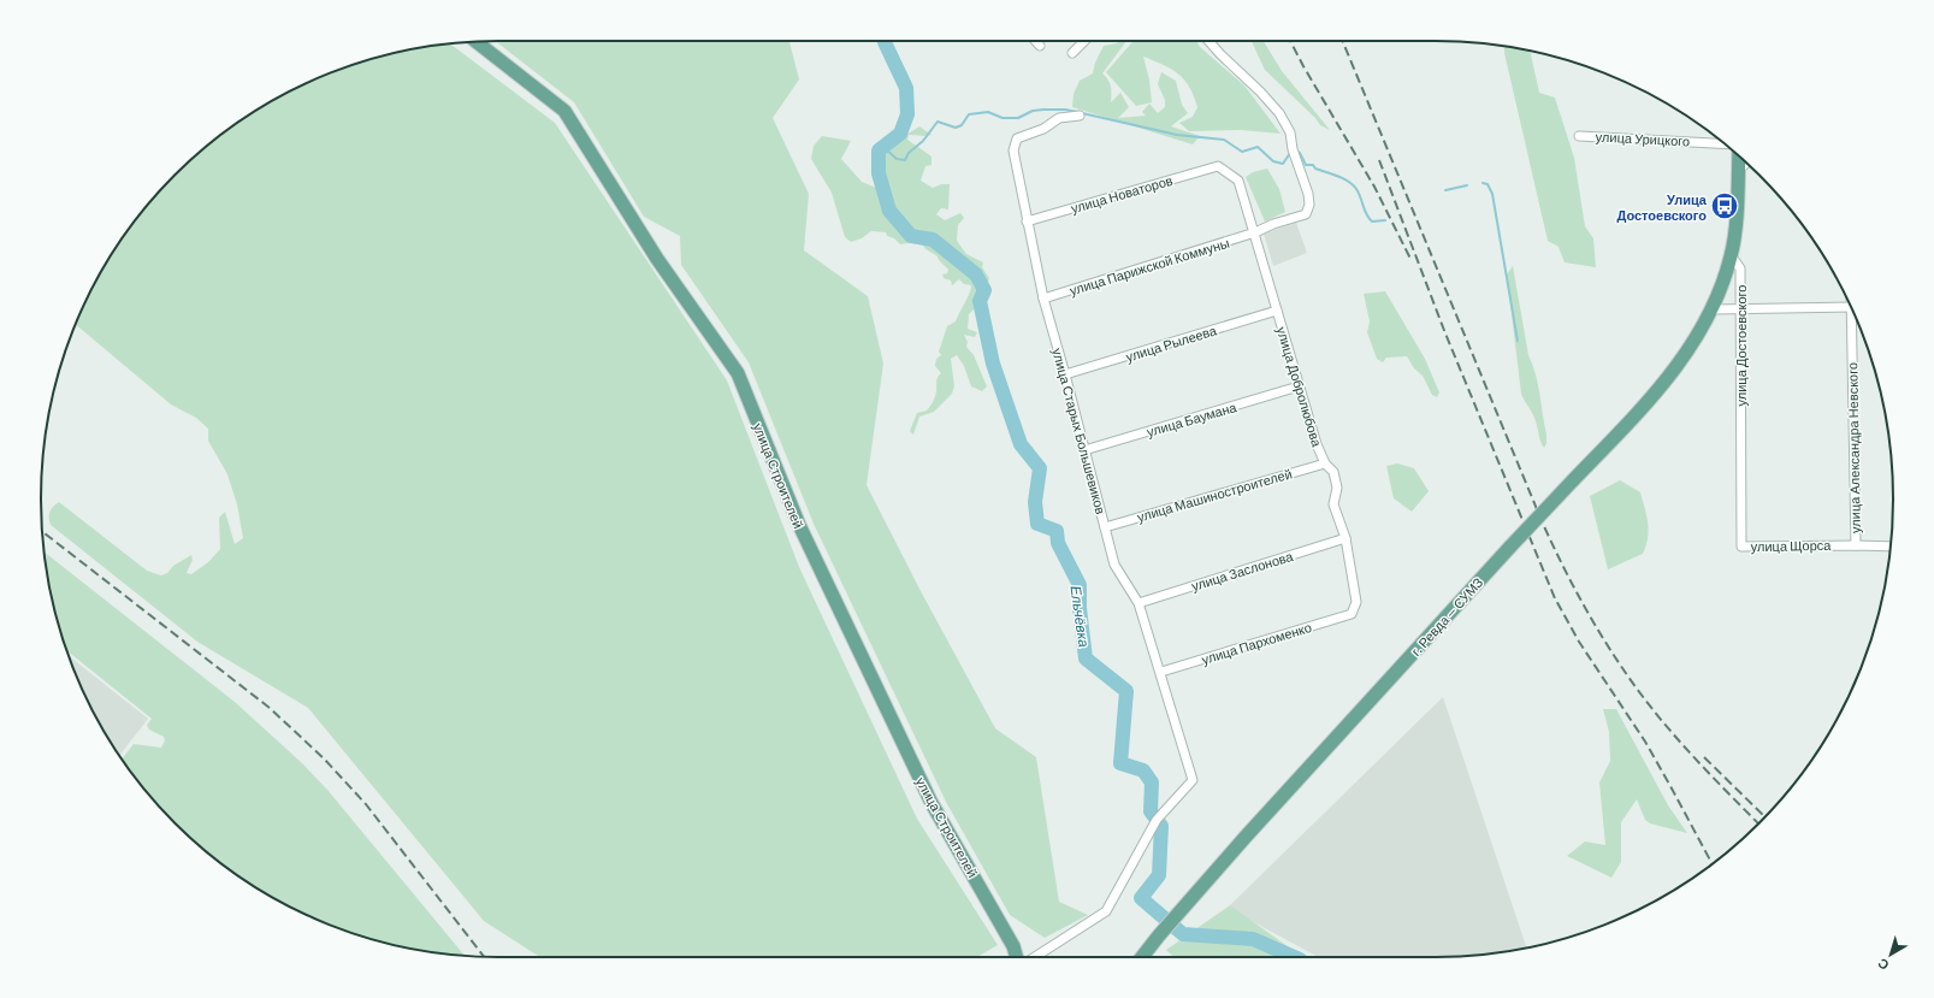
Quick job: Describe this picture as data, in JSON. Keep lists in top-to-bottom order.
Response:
{
  "streets": {
    "main road": ["улица Достоевского", "улица Строителей", "г. Ревда — СУМЗ"],
    "street": [
      "улица Урицкого",
      "улица Новаторов",
      "улица Парижской Коммуны",
      "улица Рылеева",
      "улица Добролюбова",
      "улица Баумана",
      "улица Старых Большевиков",
      "улица Александра Невского",
      "улица Машиностроителей",
      "улица Щорса",
      "улица Заслонова",
      "улица Пархоменко"
    ]
  },
  "crossings": [
    ["улица Новаторов", "улица Добролюбова"],
    ["улица Новаторов", "улица Старых Большевиков"],
    ["улица Парижской Коммуны", "улица Добролюбова"],
    ["улица Парижской Коммуны", "улица Старых Большевиков"],
    ["улица Рылеева", "улица Добролюбова"],
    ["улица Рылеева", "улица Старых Большевиков"],
    ["улица Достоевского", "улица Щорса"],
    ["улица Достоевского", "г. Ревда — СУМЗ"],
    ["улица Добролюбова", "улица Баумана"],
    ["улица Добролюбова", "улица Машиностроителей"],
    ["улица Добролюбова", "улица Заслонова"],
    ["улица Добролюбова", "улица Пархоменко"],
    ["улица Баумана", "улица Старых Большевиков"],
    ["улица Старых Большевиков", "улица Машиностроителей"],
    ["улица Старых Большевиков", "улица Заслонова"],
    ["улица Старых Большевиков", "улица Пархоменко"],
    ["улица Александра Невского", "улица Щорса"]
  ],
  "water": ["Ельчёвка"],
  "places": {
    "bus stop": ["Улица Достоевского"]
  },
  "north": "bottom left"
}
